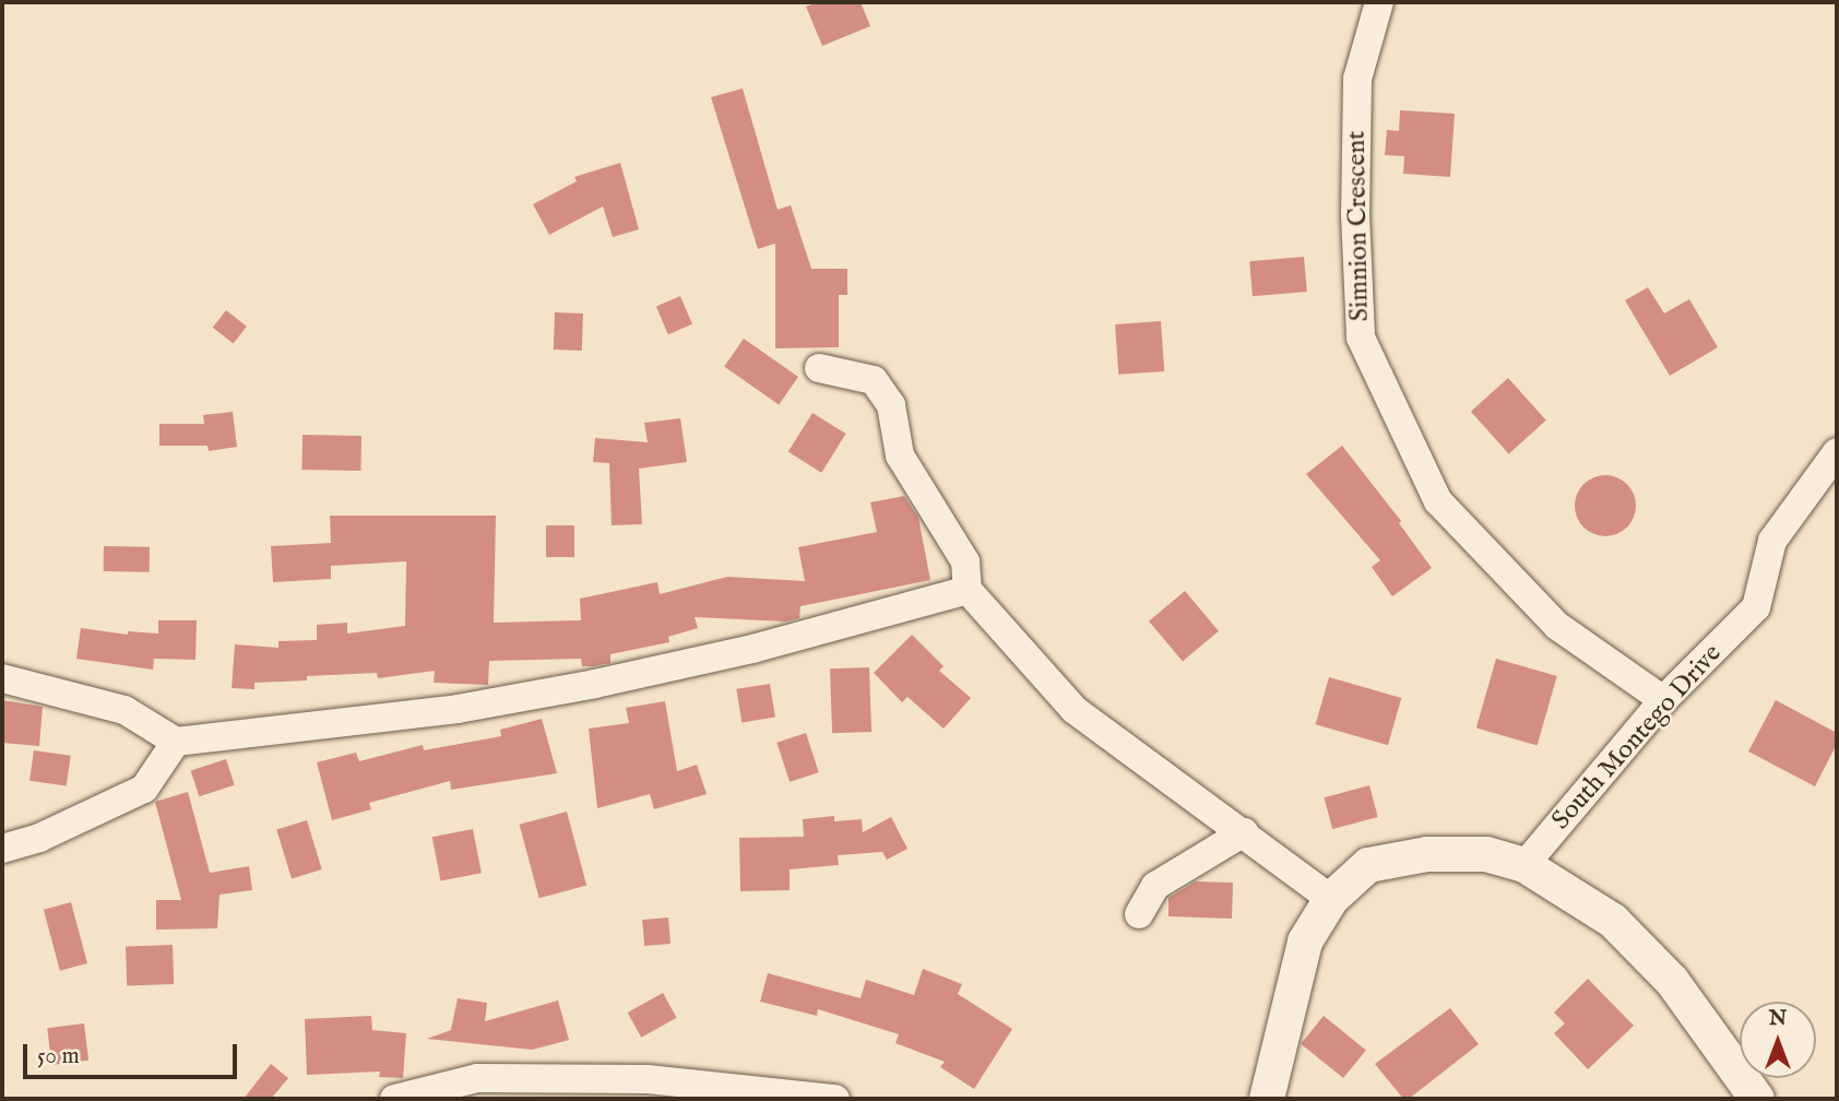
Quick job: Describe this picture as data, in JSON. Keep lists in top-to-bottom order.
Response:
{
  "streets": {
    "street": ["Simnion Crescent", "South Montego Drive"]
  },
  "crossings": [
    ["Simnion Crescent", "South Montego Drive"]
  ],
  "scale_bar": "50 m",
  "north": "top"
}
